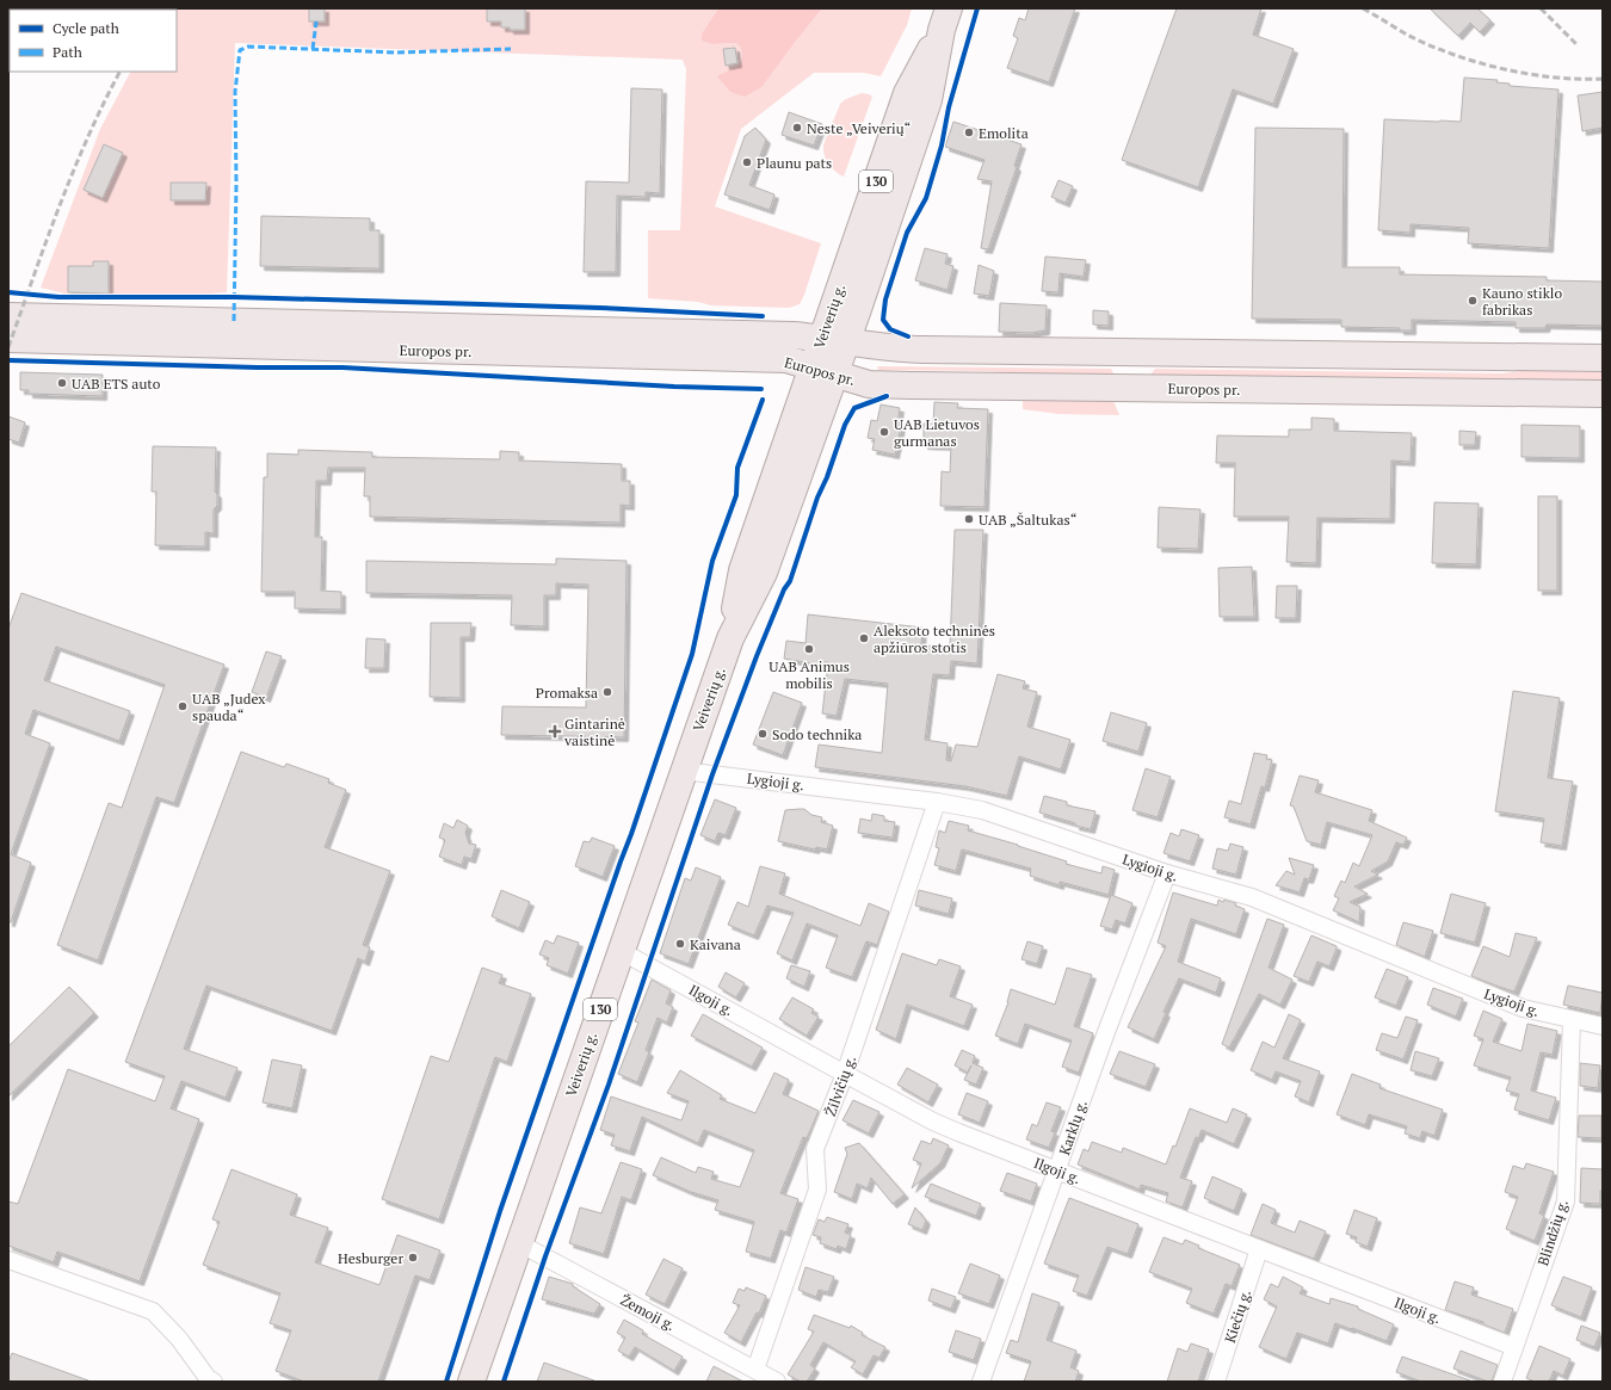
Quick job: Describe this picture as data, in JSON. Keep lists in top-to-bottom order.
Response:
{
  "streets": {
    "main road": ["130", "Veiverių g.", "Europos pr."],
    "street": [
      "Lygioji g.",
      "Ilgoji g.",
      "Žilvičių g.",
      "Karklų g.",
      "Blindžių g.",
      "Žemoji g.",
      "Kiečių g."
    ]
  },
  "crossings": [
    ["Veiverių g.", "Europos pr."],
    ["Veiverių g.", "Lygioji g."],
    ["Veiverių g.", "Ilgoji g."],
    ["Veiverių g.", "Žemoji g."],
    ["Lygioji g.", "Žilvičių g."],
    ["Lygioji g.", "Karklų g."],
    ["Lygioji g.", "Blindžių g."],
    ["Ilgoji g.", "Žilvičių g."],
    ["Ilgoji g.", "Karklų g."],
    ["Ilgoji g.", "Blindžių g."],
    ["Ilgoji g.", "Kiečių g."],
    ["Žilvičių g.", "Žemoji g."]
  ],
  "places": {
    "other": [
      "Neste „Veiverių“",
      "Emolita",
      "Plaunu pats",
      "Kauno stiklo fabrikas",
      "UAB ETS auto",
      "UAB Lietuvos gurmanas",
      "UAB „Šaltukas“",
      "Aleksoto techninės apžiūros stotis",
      "UAB Animus mobilis",
      "Promaksa",
      "UAB „Judex spauda“",
      "Sodo technika",
      "Kaivana",
      "Hesburger"
    ],
    "health": ["Gintarinė vaistinė"]
  },
  "legend": ["Cycle path", "Path"]
}
